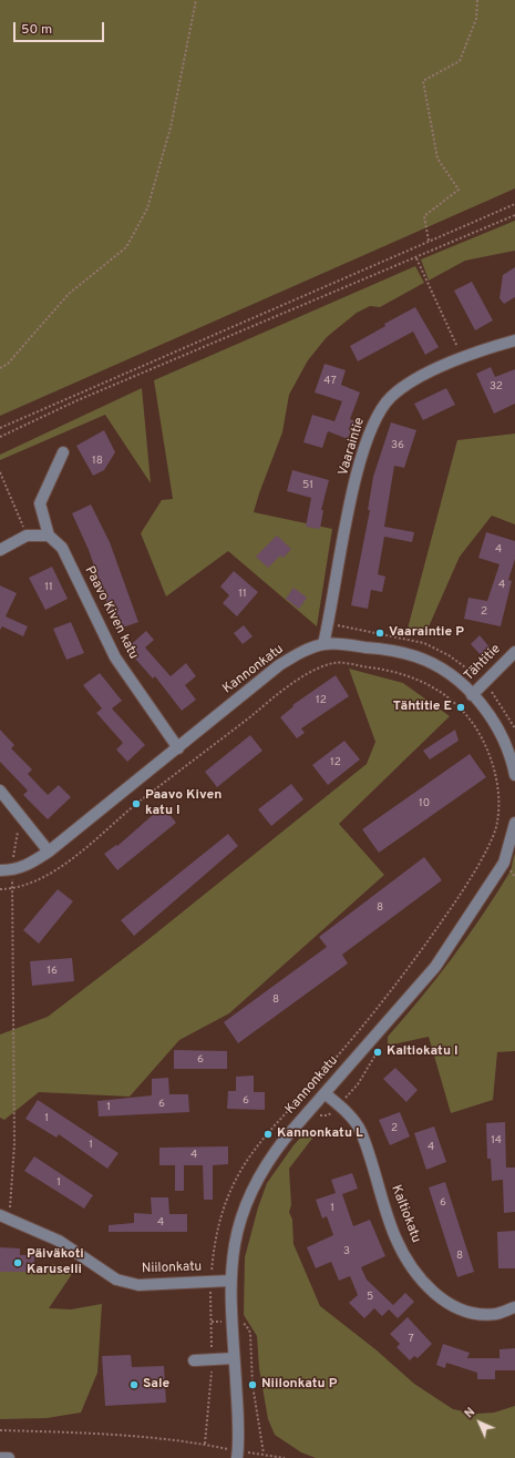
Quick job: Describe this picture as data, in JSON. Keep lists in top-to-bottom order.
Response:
{
  "streets": {
    "street": [
      "Vaaraintie",
      "Paavo Kiven katu",
      "Tähtitie",
      "Kannonkatu",
      "Kaltiokatu",
      "Niilonkatu"
    ]
  },
  "crossings": [
    ["Vaaraintie", "Kannonkatu"],
    ["Paavo Kiven katu", "Kannonkatu"],
    ["Tähtitie", "Kannonkatu"],
    ["Kannonkatu", "Kaltiokatu"],
    ["Kannonkatu", "Niilonkatu"]
  ],
  "places": [
    "Vaaraintie P",
    "Tähtitie E",
    "Paavo Kiven katu I",
    "Kaltiokatu I",
    "Kannonkatu L",
    "Päiväkoti Karuselli",
    "Sale",
    "Niilonkatu P"
  ],
  "house_numbers": [
    "47",
    "32",
    "36",
    "18",
    "51",
    "4",
    "4",
    "11",
    "11",
    "2",
    "12",
    "12",
    "10",
    "8",
    "16",
    "8",
    "6",
    "6",
    "6",
    "1",
    "1",
    "2",
    "14",
    "1",
    "4",
    "4",
    "1",
    "6",
    "1",
    "4",
    "3",
    "8",
    "5",
    "7"
  ],
  "scale_bar": "50 m",
  "north": "top left"
}
